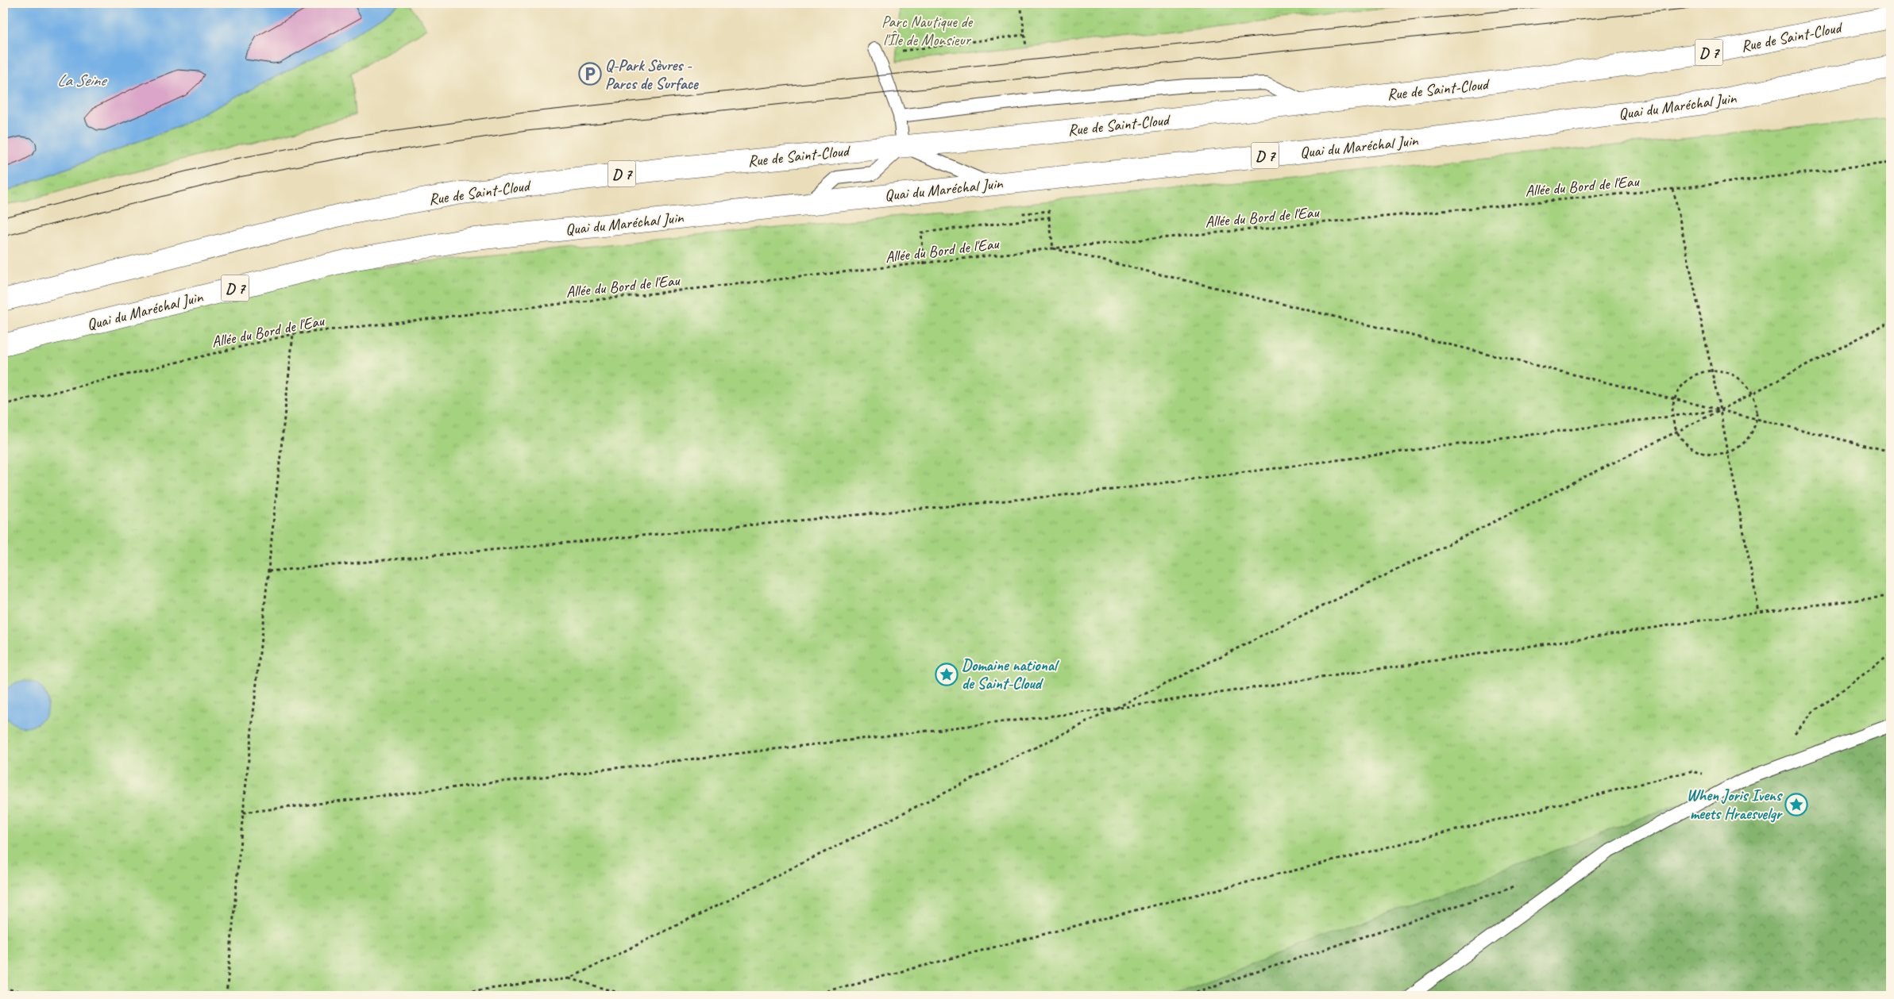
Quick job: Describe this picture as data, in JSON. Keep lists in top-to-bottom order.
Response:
{
  "streets": {
    "main road": ["Rue de Saint-Cloud", "D 7", "Quai du Maréchal Juin"],
    "path": ["Allée du Bord de l'Eau"]
  },
  "water": ["La Seine"],
  "parks": ["Parc Nautique de l'Île de Monsieur"],
  "places": {
    "parking": ["Q-Park Sèvres - Parcs de Surface"],
    "place": ["Domaine national de Saint-Cloud", "When Joris Ivens meets Hraesvelgr"]
  }
}
